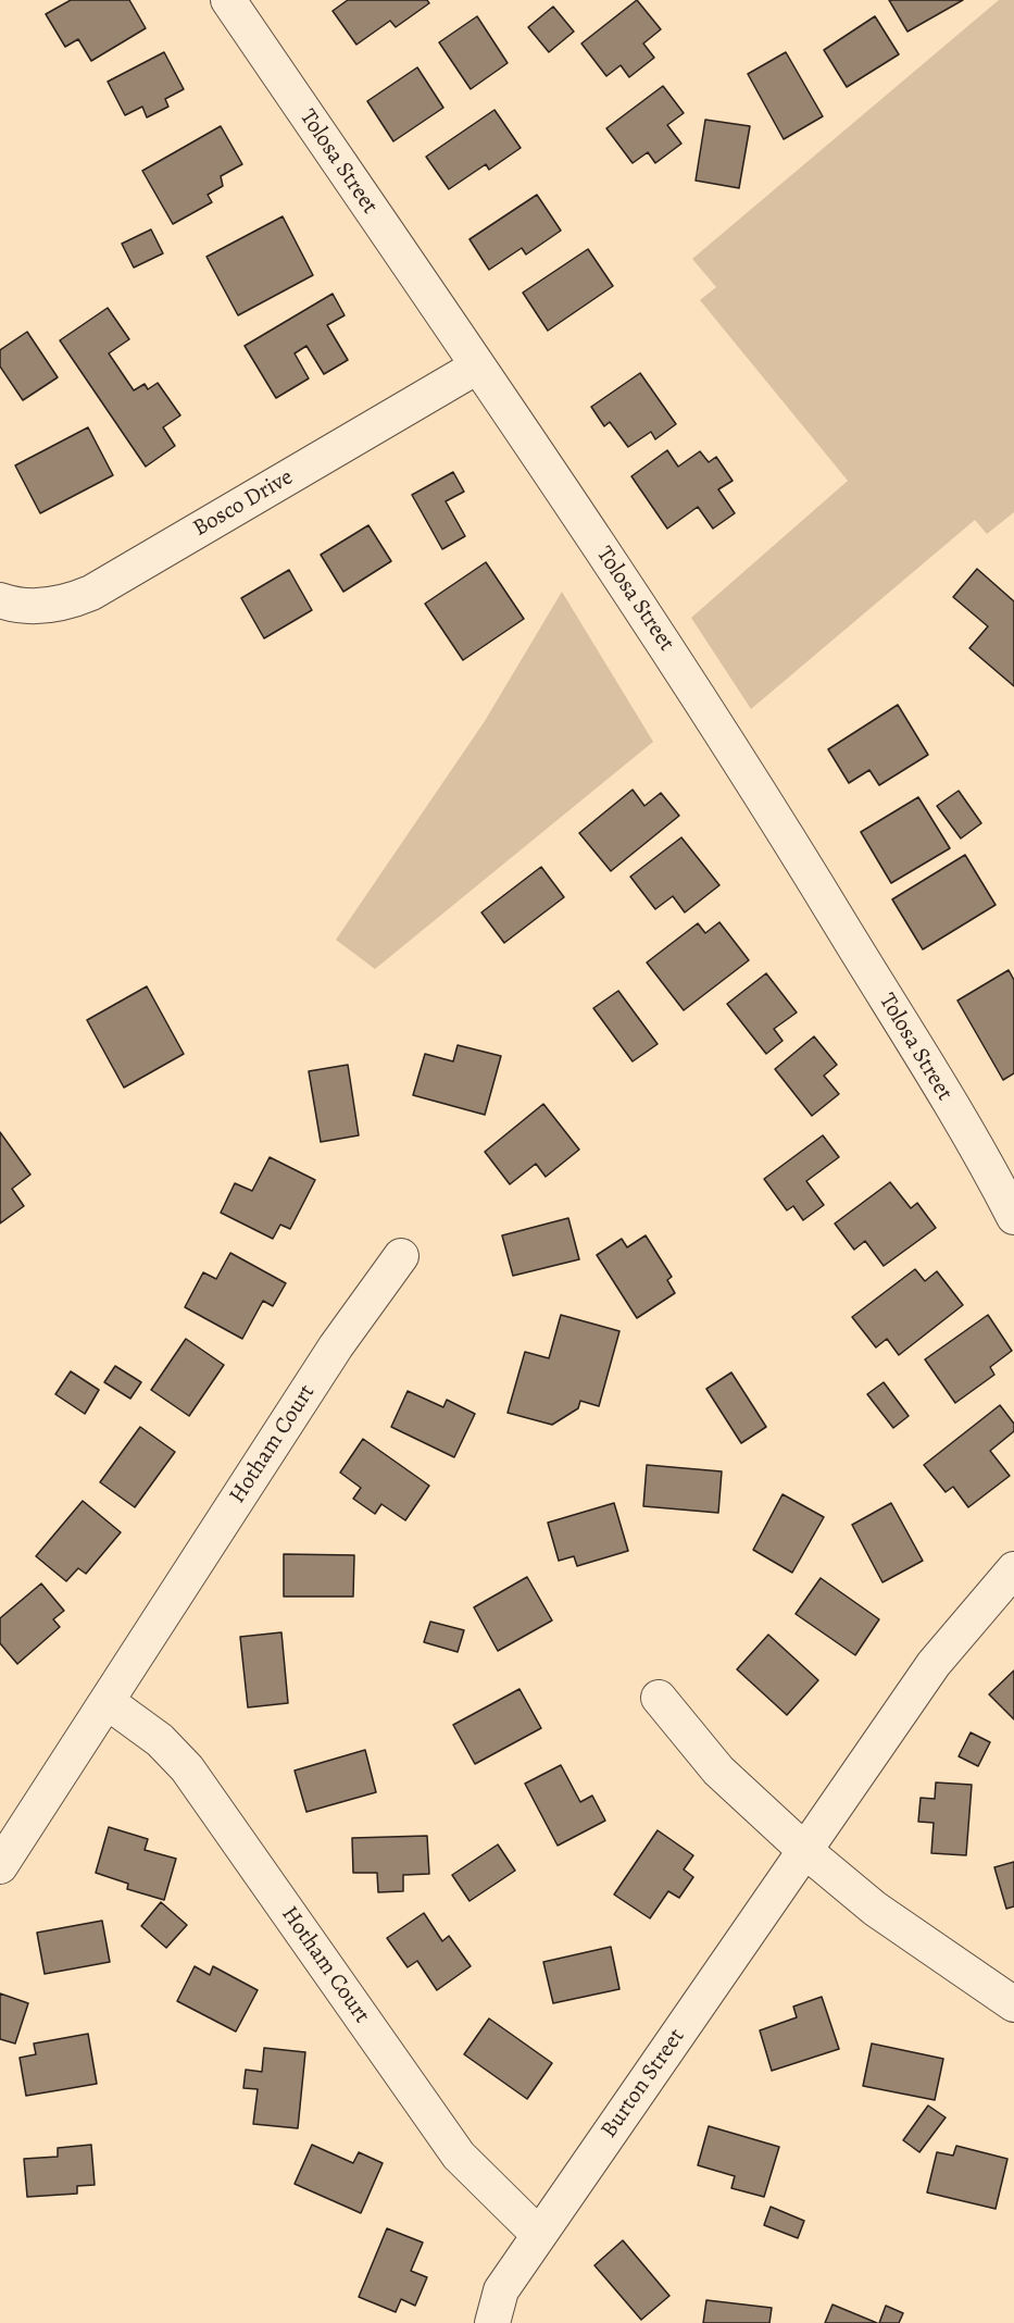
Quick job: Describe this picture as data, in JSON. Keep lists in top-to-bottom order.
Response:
{
  "streets": {
    "street": [
      "Tolosa Street",
      "Bosco Drive",
      "Hotham Court",
      "Burton Street"
    ]
  },
  "crossings": [
    ["Tolosa Street", "Bosco Drive"],
    ["Hotham Court", "Burton Street"]
  ]
}
